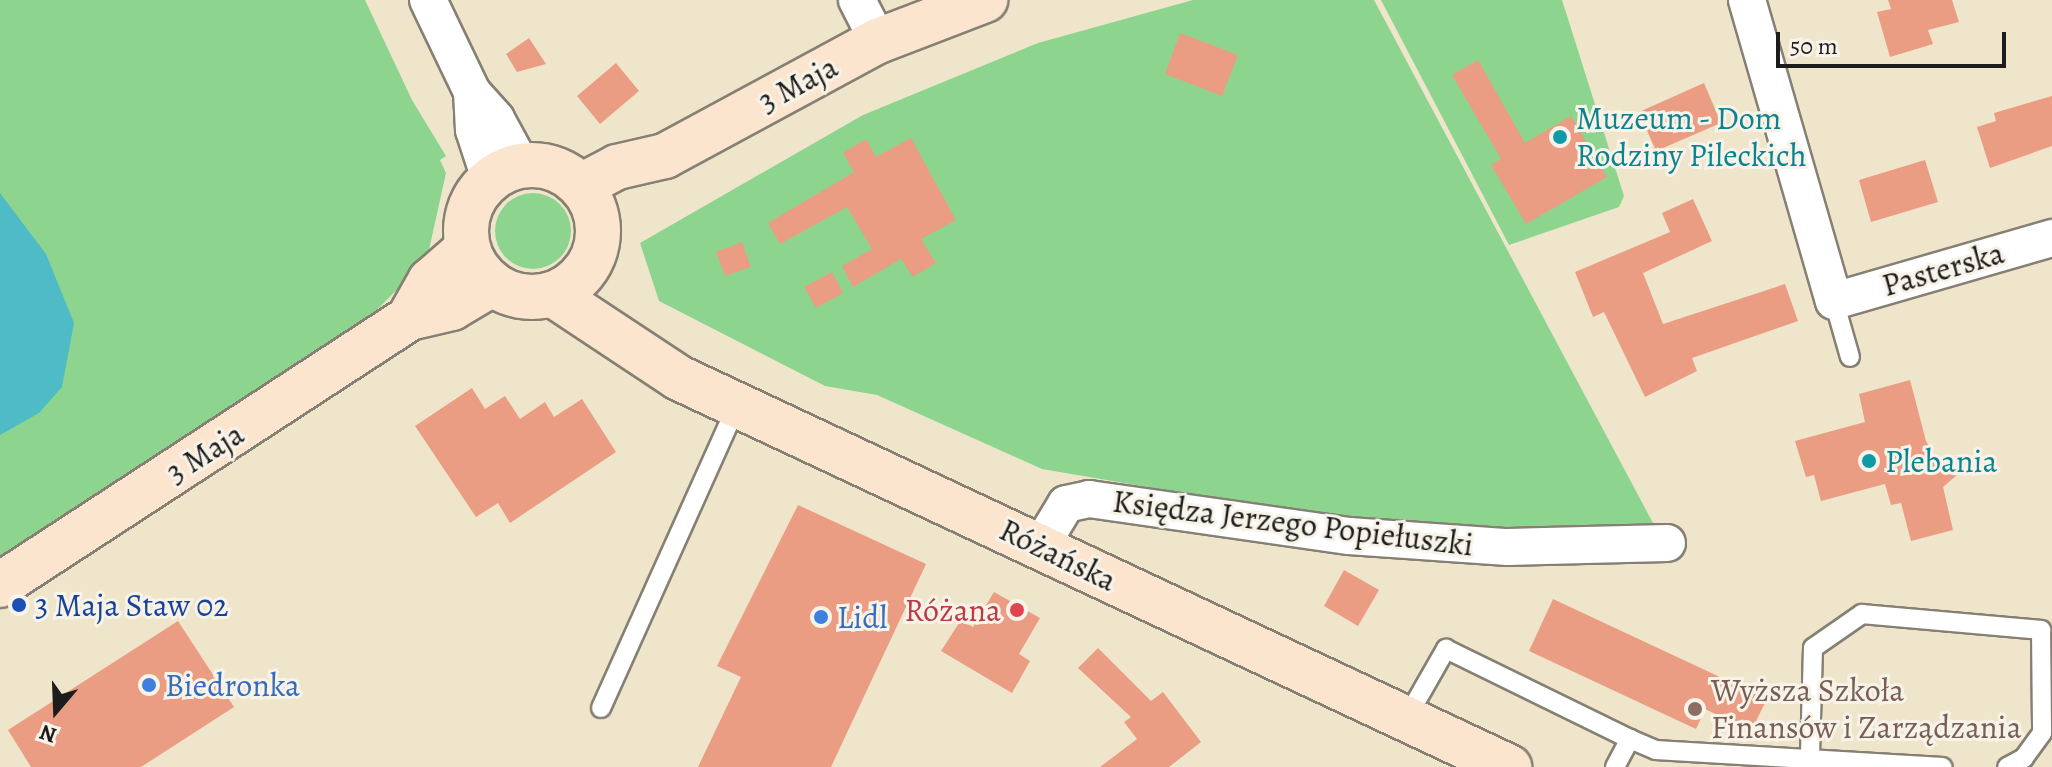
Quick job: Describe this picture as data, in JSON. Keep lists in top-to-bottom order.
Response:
{
  "streets": {
    "street": [
      "3 Maja",
      "Pasterska",
      "Księdza Jerzego Popiełuszki",
      "Różańska"
    ]
  },
  "crossings": [
    ["3 Maja", "Różańska"],
    ["Księdza Jerzego Popiełuszki", "Różańska"]
  ],
  "places": [
    "Muzeum - Dom Rodziny Pileckich",
    "Plebania",
    "3 Maja Staw 02",
    "Różana",
    "Lidl",
    "Biedronka",
    "Wyższa Szkoła Finansów i Zarządzania"
  ],
  "scale_bar": "50 m",
  "north": "bottom"
}
